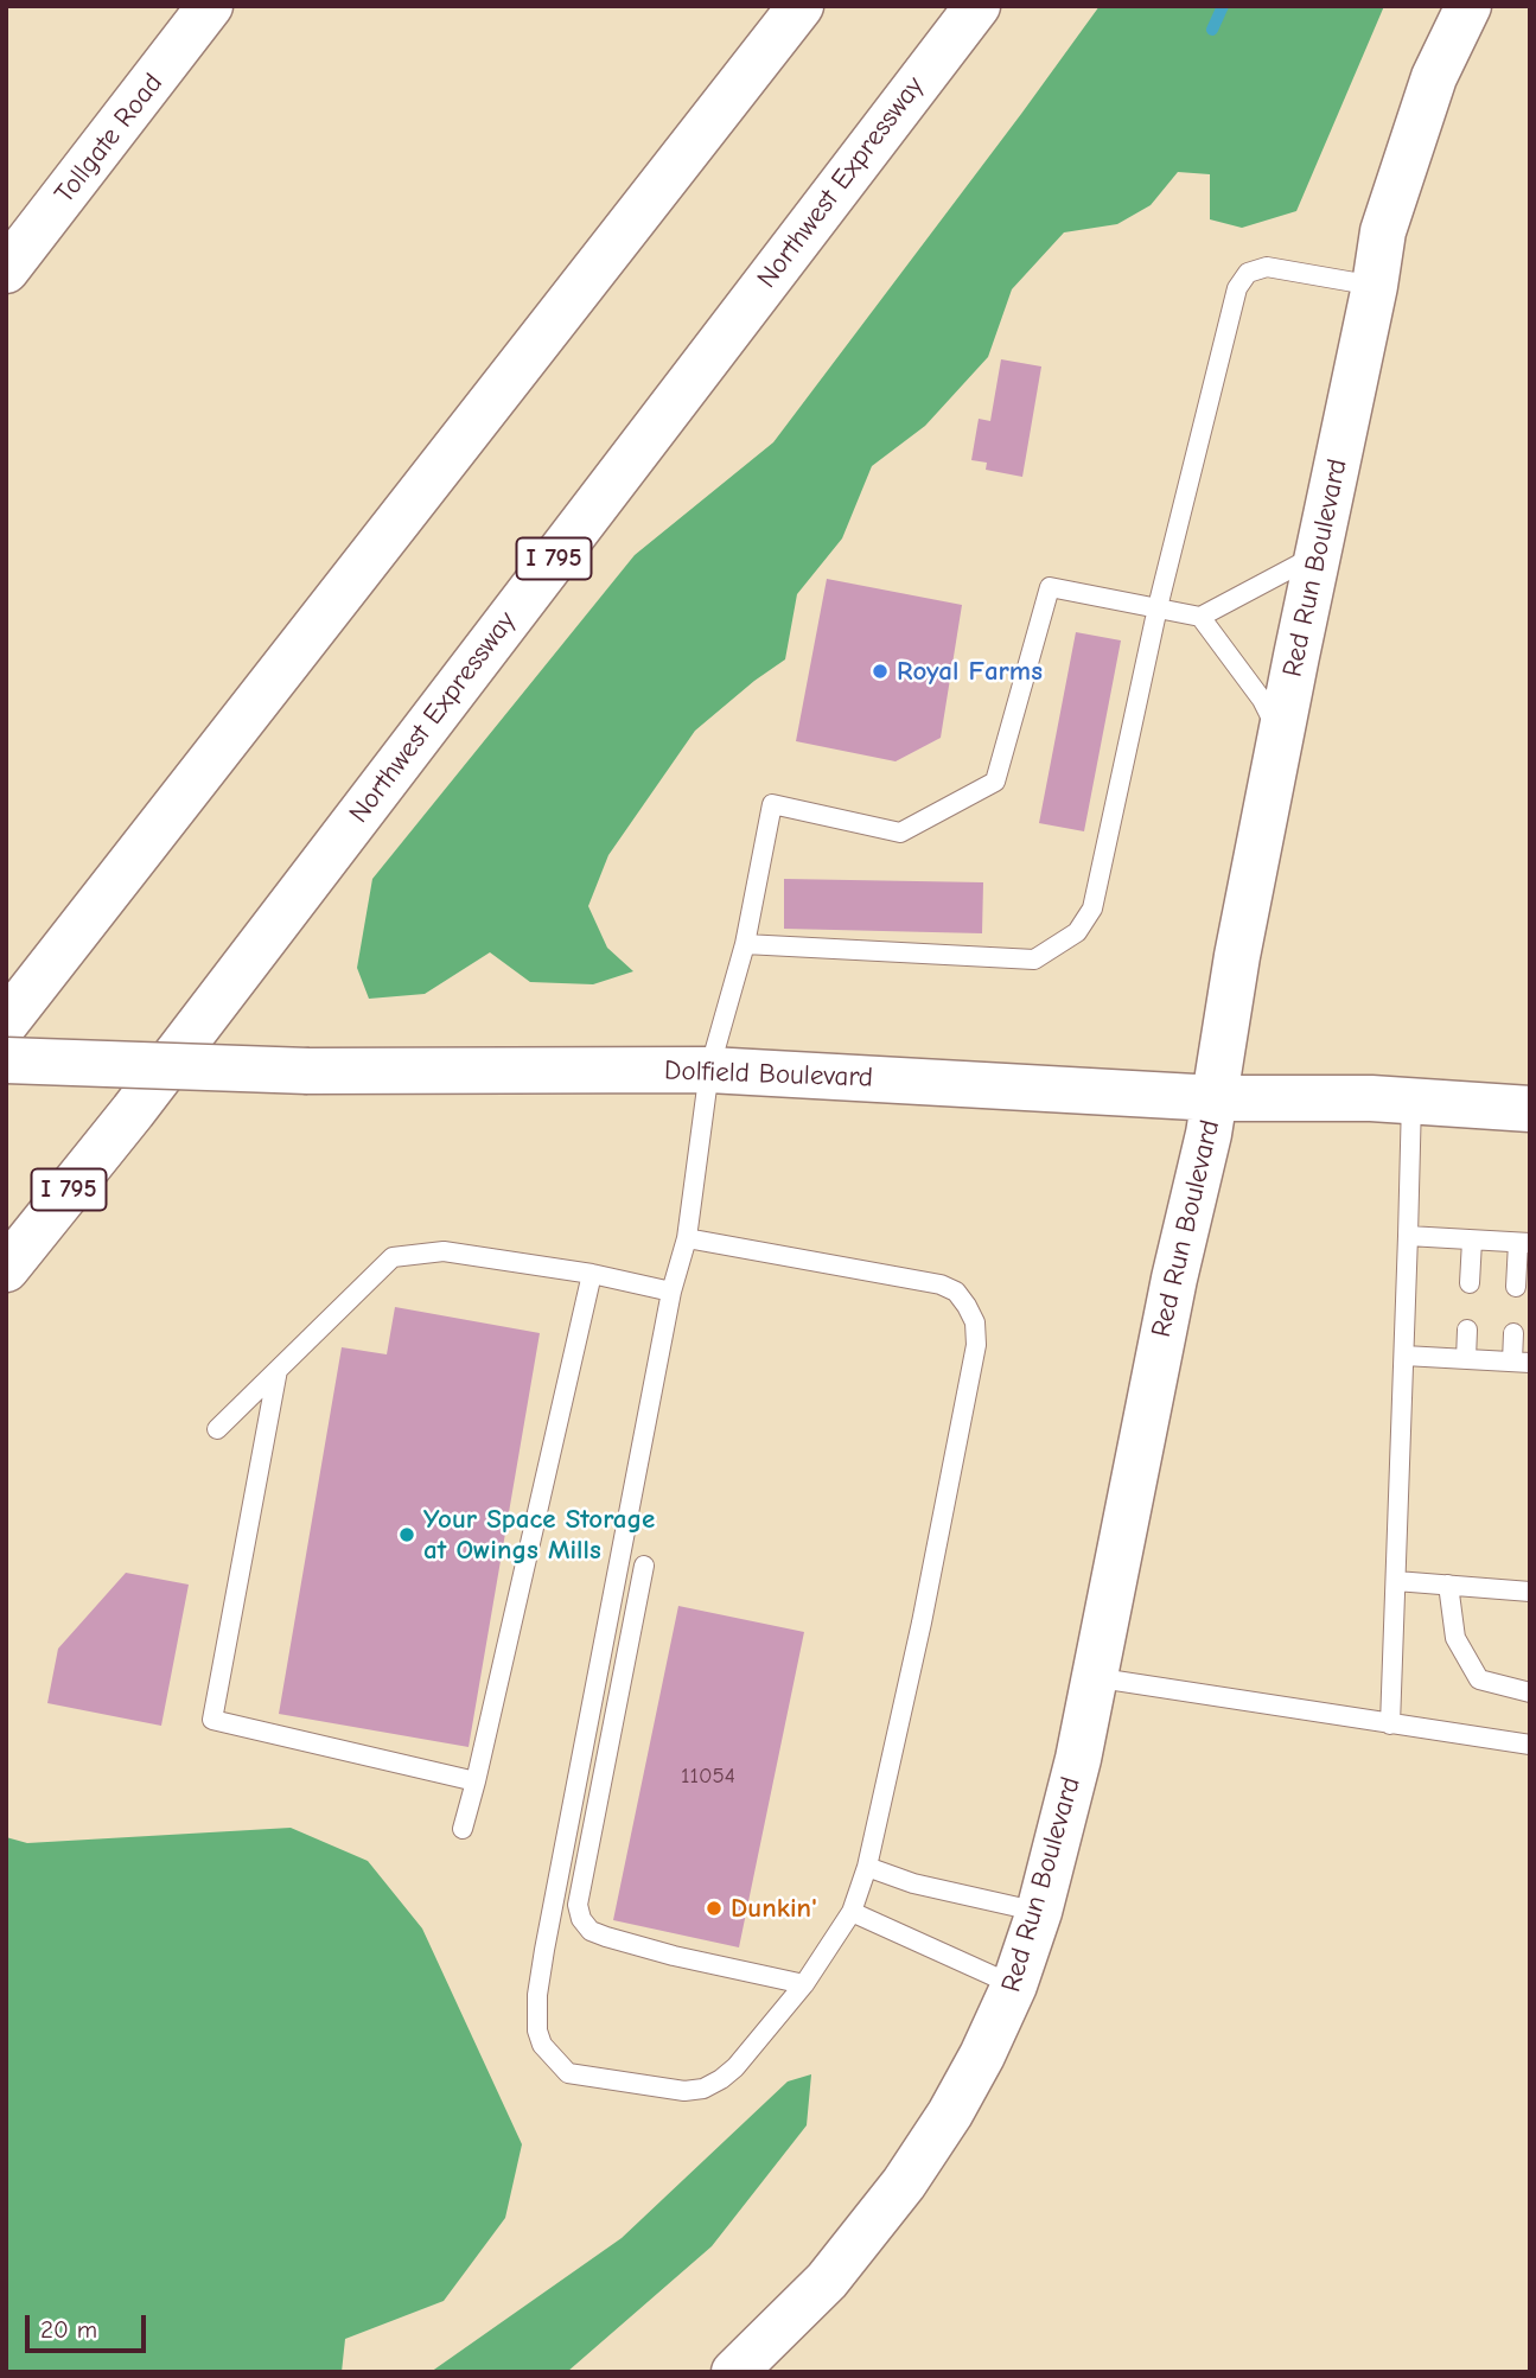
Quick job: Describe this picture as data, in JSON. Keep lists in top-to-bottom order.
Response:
{
  "streets": {
    "main road": [
      "Tollgate Road",
      "Northwest Expressway",
      "I 795",
      "Red Run Boulevard",
      "Dolfield Boulevard"
    ]
  },
  "crossings": [
    ["Red Run Boulevard", "Dolfield Boulevard"]
  ],
  "places": ["Royal Farms", "Your Space Storage at Owings Mills", "Dunkin'"],
  "house_numbers": ["11054"],
  "scale_bar": "20 m"
}
